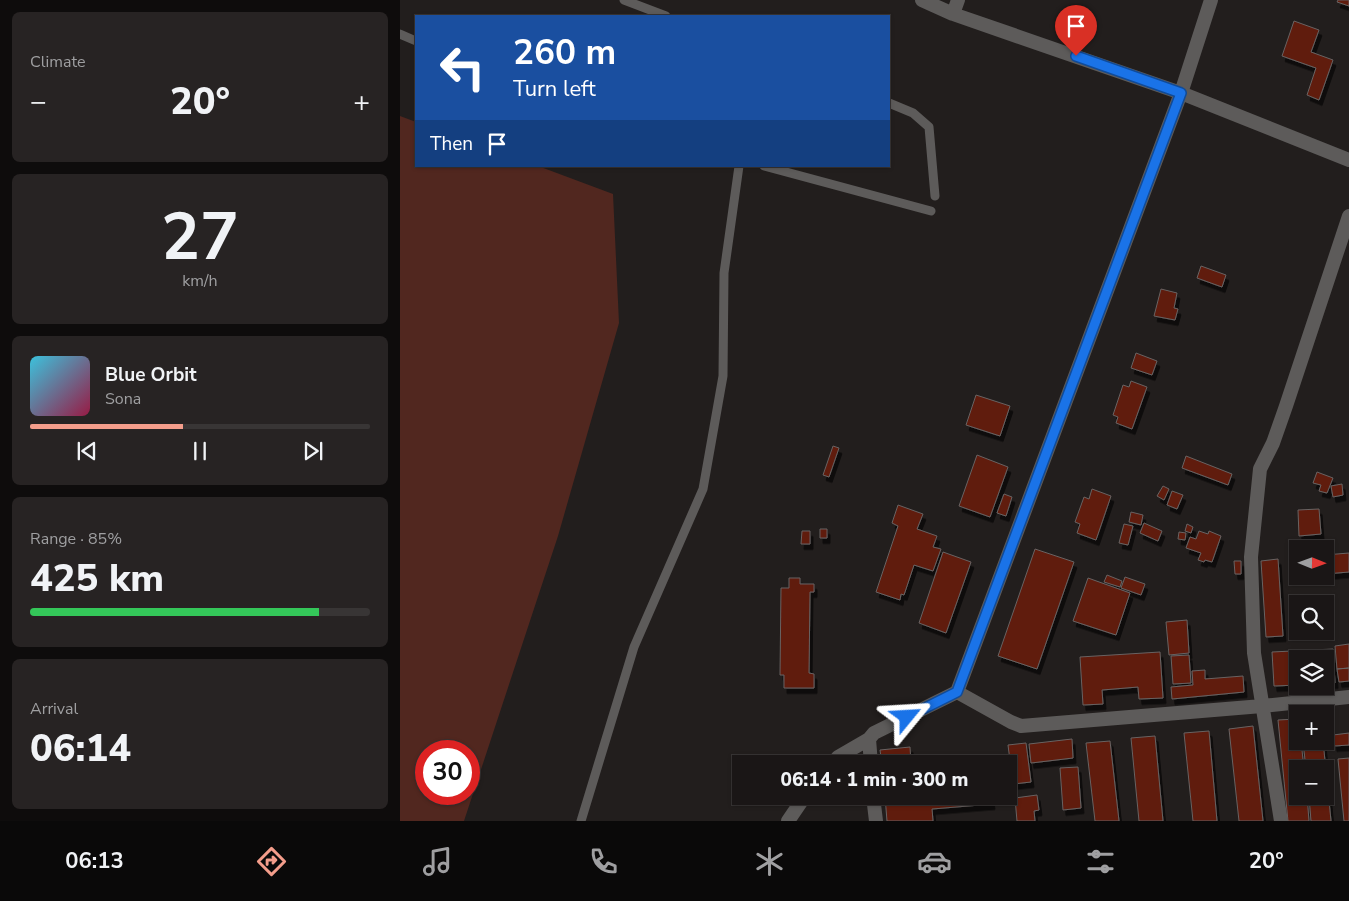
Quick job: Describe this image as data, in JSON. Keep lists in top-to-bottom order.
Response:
{
  "north": "right",
  "page": {
    "tile": [
      "Climate",
      ["27", "km/h"],
      ["Range · 85%", "425 km"],
      ["Arrival", "06:14"]
    ],
    "turn": ["260 m", "Turn left"],
    "heat": ["−", "20°", "+"],
    "then": "Then",
    "song": ["Blue Orbit", "Sona"],
    "map_buttons": ["+", "−"],
    "limit": "30",
    "trip": "06:14 · 1 min · 300 m",
    "tabs": ["06:13", "20°"]
  }
}
